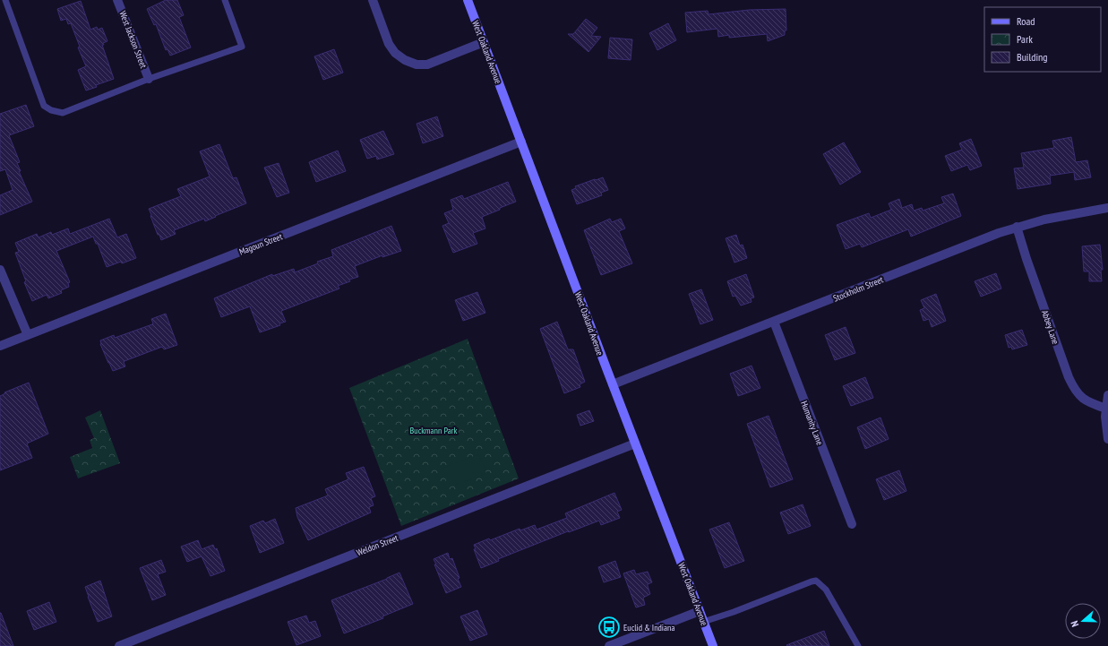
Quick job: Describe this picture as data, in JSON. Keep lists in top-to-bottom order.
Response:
{
  "streets": {
    "main road": ["West Oakland Avenue"],
    "street": [
      "West Jackson Street",
      "Magoun Street",
      "Stockholm Street",
      "Abbey Lane",
      "Humanity Lane",
      "Weldon Street"
    ]
  },
  "crossings": [
    ["West Oakland Avenue", "Magoun Street"],
    ["West Oakland Avenue", "Stockholm Street"],
    ["West Oakland Avenue", "Weldon Street"],
    ["Stockholm Street", "Abbey Lane"],
    ["Stockholm Street", "Humanity Lane"]
  ],
  "parks": ["Buckmann Park"],
  "places": {
    "bus stop": ["Euclid & Indiana"]
  },
  "legend": ["Road", "Park", "Building"],
  "north": "left"
}
